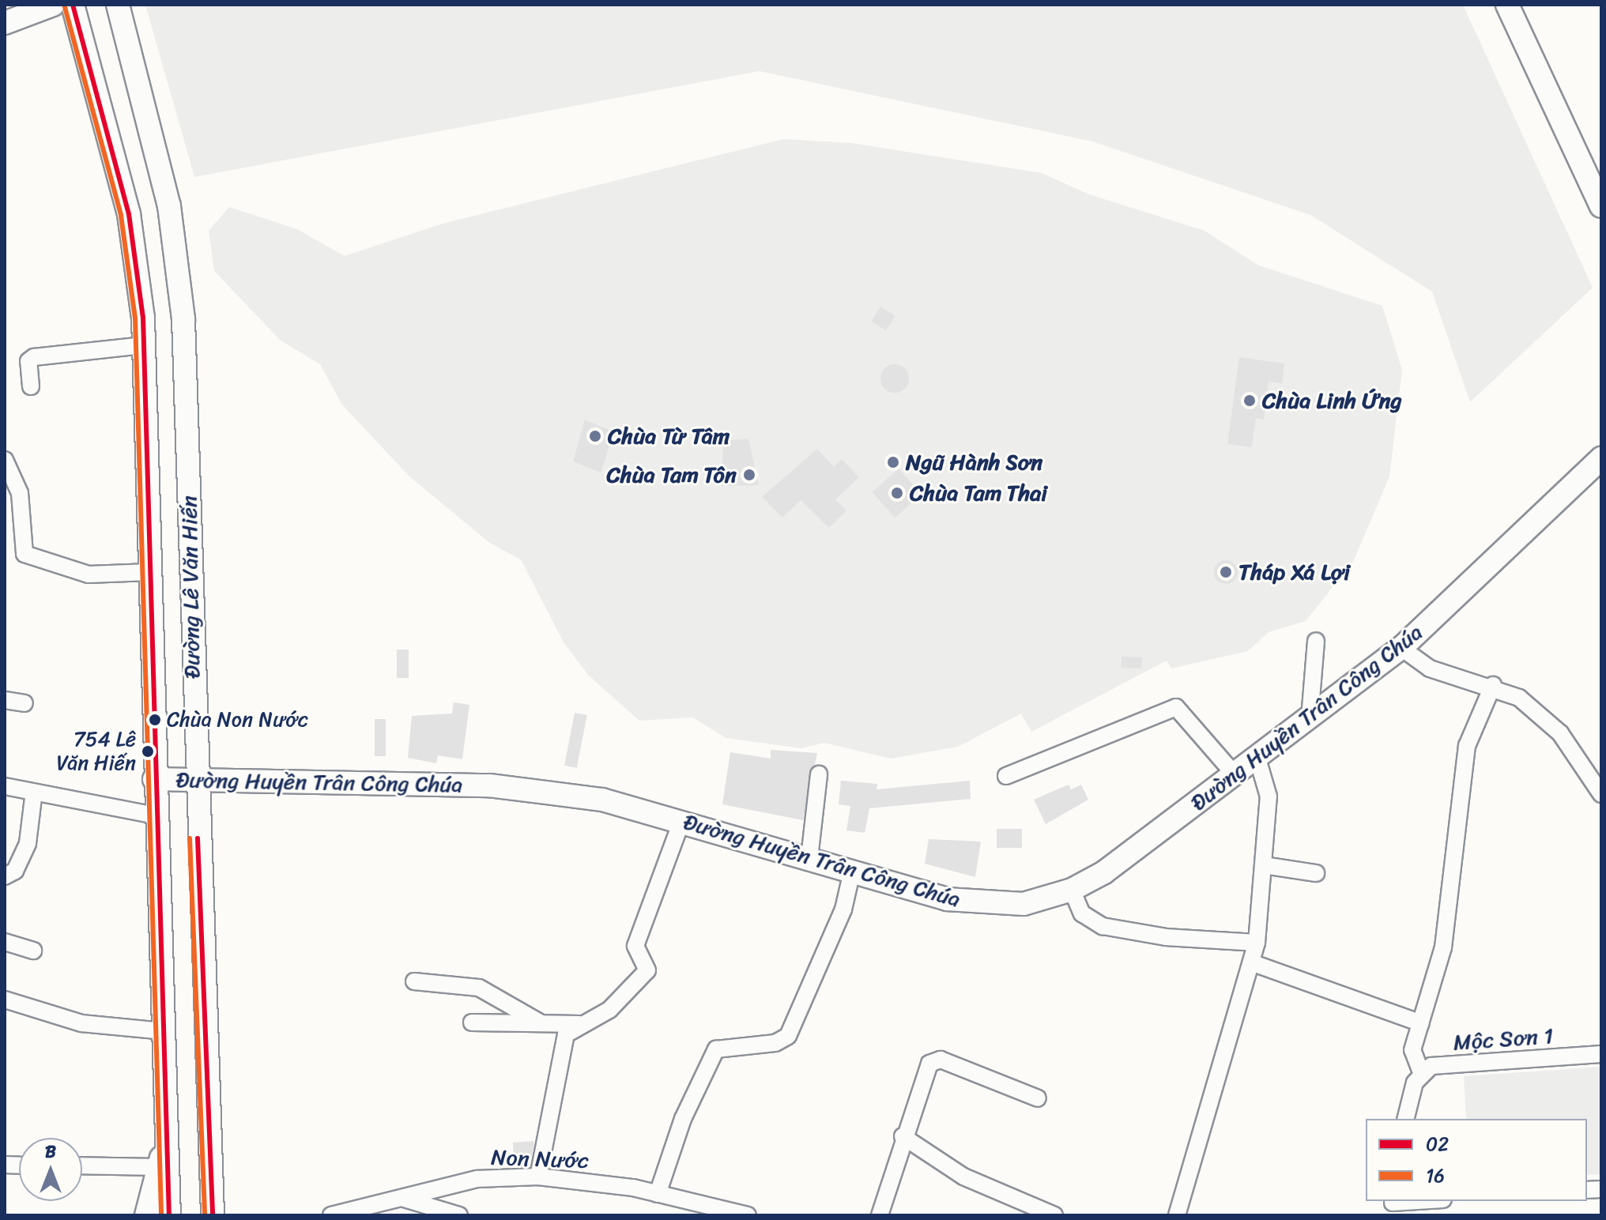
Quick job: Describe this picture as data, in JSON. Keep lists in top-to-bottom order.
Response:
{
  "streets": {
    "main road": ["Đường Lê Văn Hiến", "Đường Huyền Trân Công Chúa"],
    "street": ["Mộc Sơn 1", "Non Nước"]
  },
  "crossings": [
    ["Đường Lê Văn Hiến", "Đường Huyền Trân Công Chúa"]
  ],
  "places": [
    "Chùa Linh Ứng",
    "Chùa Từ Tâm",
    "Ngũ Hành Sơn",
    "Chùa Tam Tôn",
    "Chùa Tam Thai",
    "Tháp Xá Lợi",
    "Chùa Non Nước",
    "754 Lê Văn Hiến"
  ],
  "lines": ["transit line 02", "transit line 16"],
  "legend": ["02", "16"],
  "north": "top"
}
